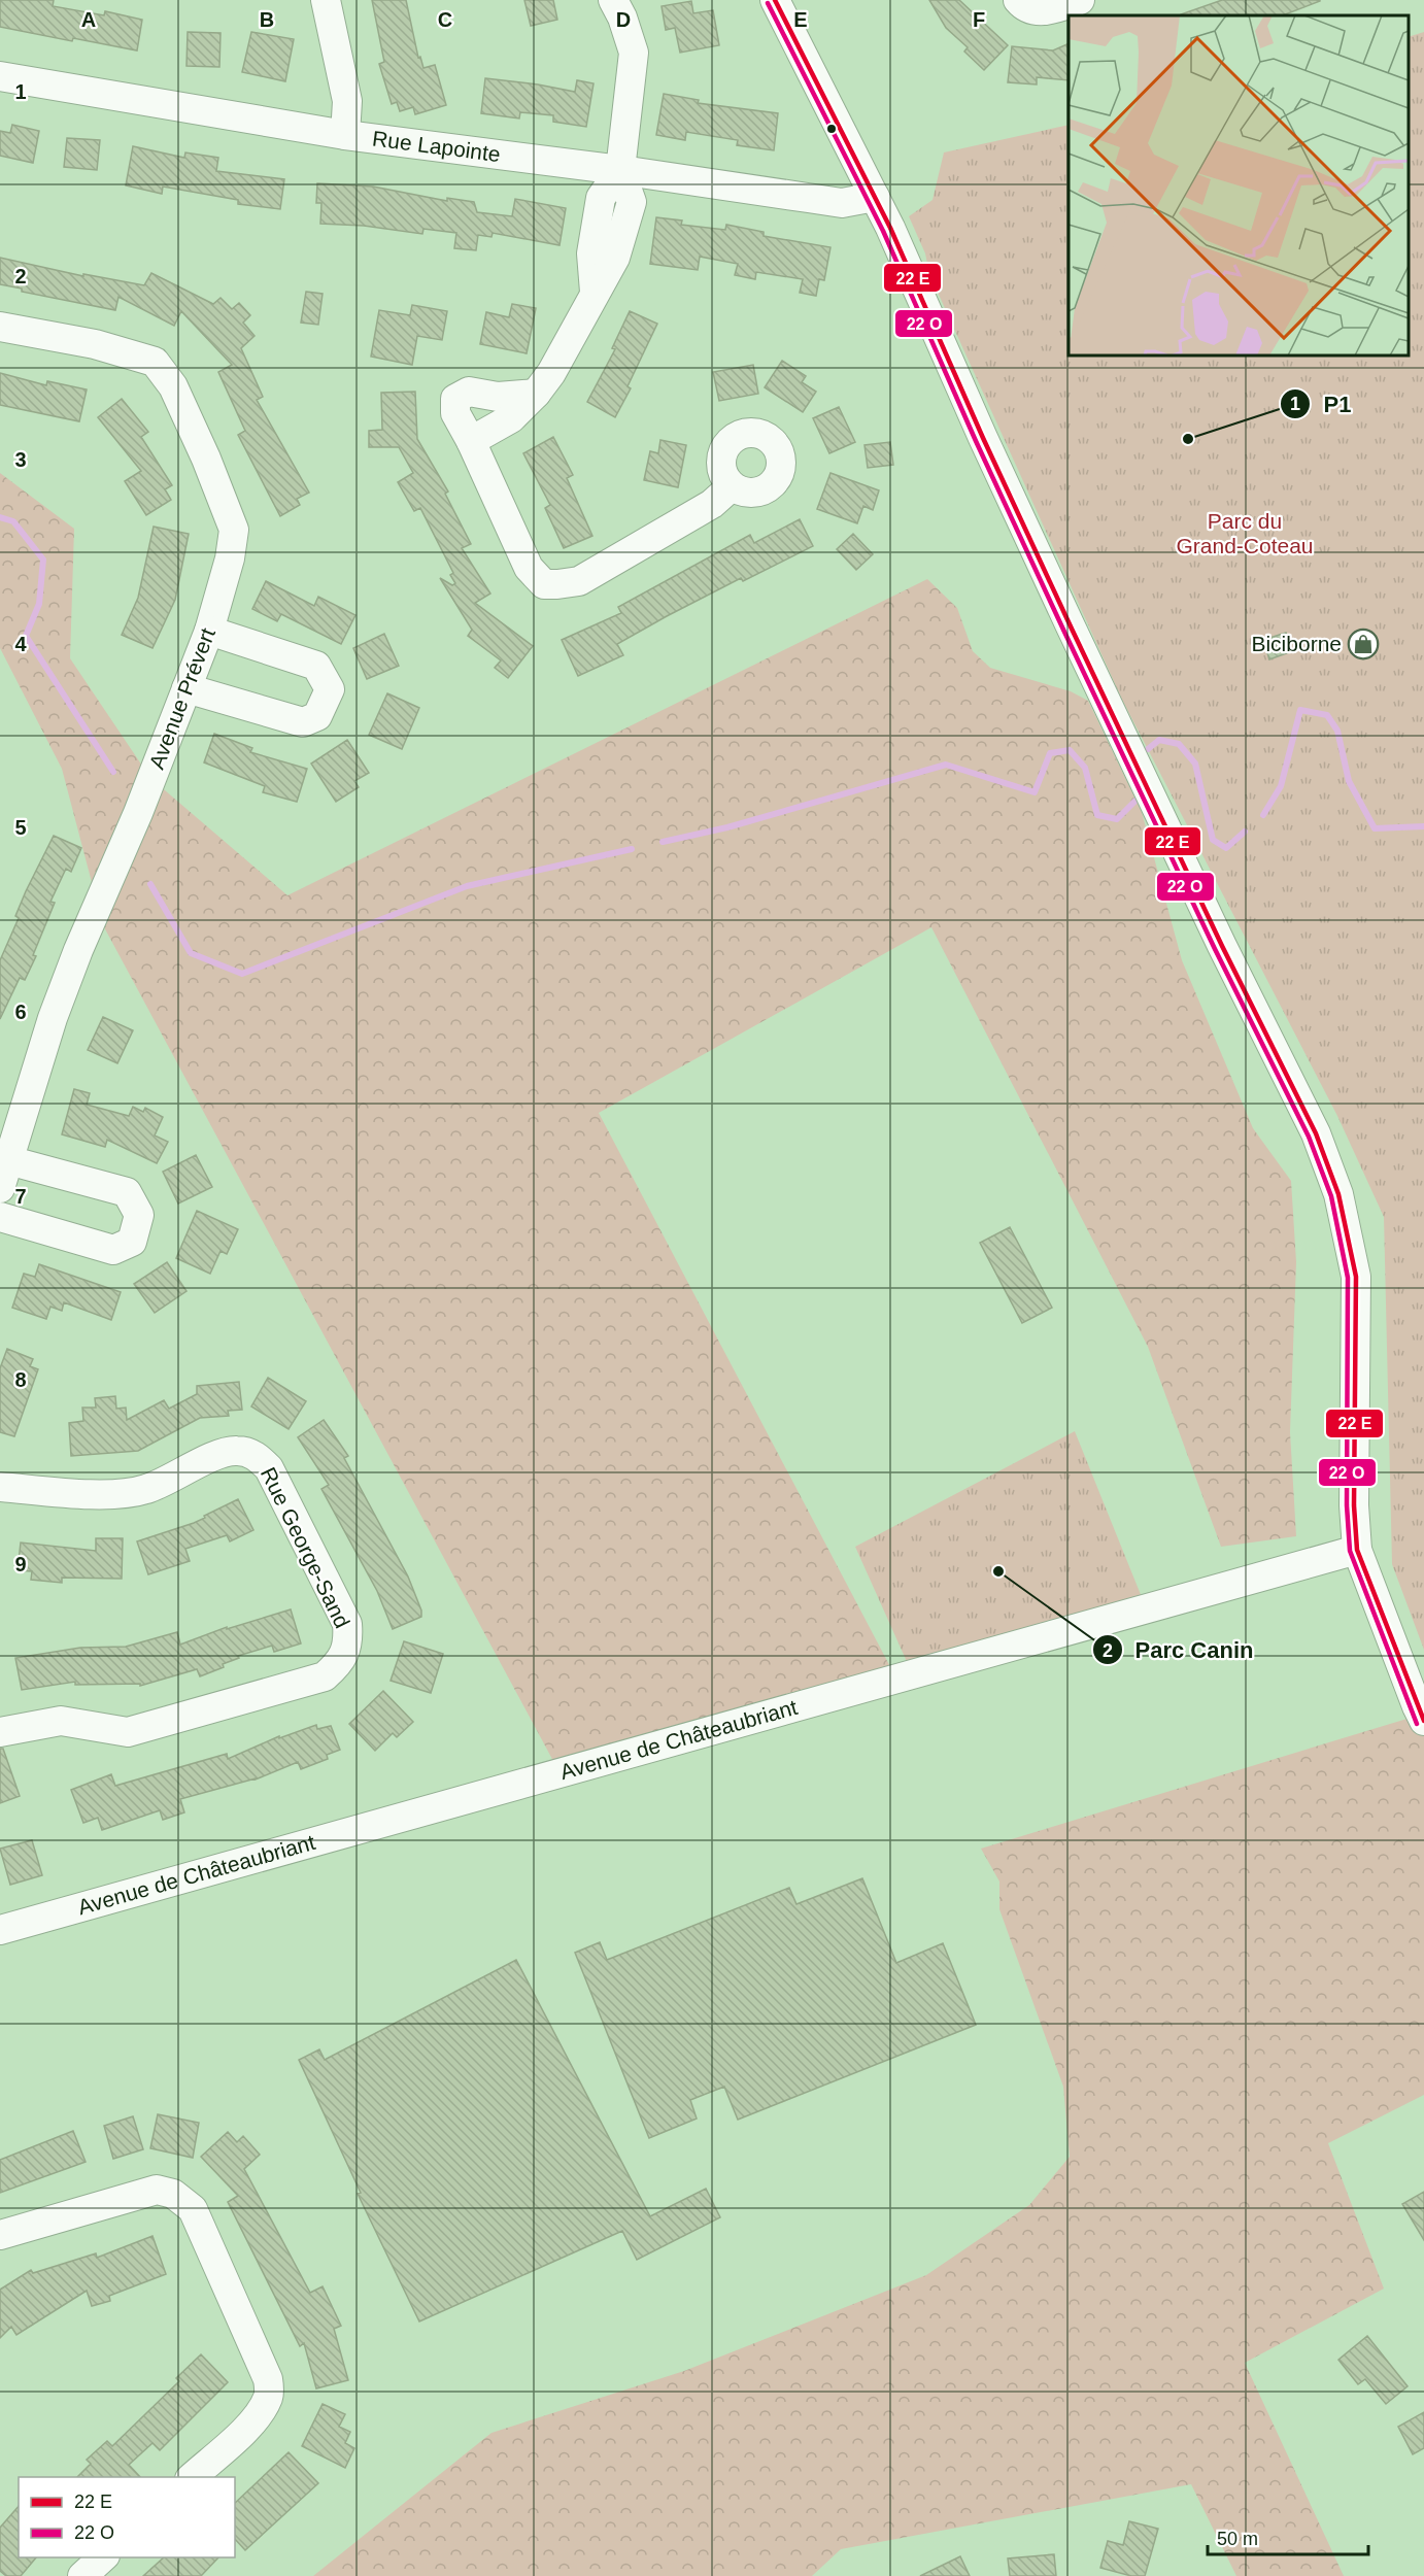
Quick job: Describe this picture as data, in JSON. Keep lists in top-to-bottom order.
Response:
{
  "streets": {
    "street": [
      "Rue Lapointe",
      "Avenue Prévert",
      "Rue George-Sand",
      "Avenue de Châteaubriant"
    ]
  },
  "parks": ["Parc du Grand-Coteau"],
  "places": {
    "other": ["P1", "Parc Canin"],
    "shop": ["Biciborne"]
  },
  "legend": ["22 E", "22 O"],
  "scale_bar": "50 m",
  "grid": {
    "columns": [
      "A",
      "B",
      "C",
      "D",
      "E",
      "F"
    ],
    "rows": [
      "1",
      "2",
      "3",
      "4",
      "5",
      "6",
      "7",
      "8",
      "9"
    ]
  }
}
